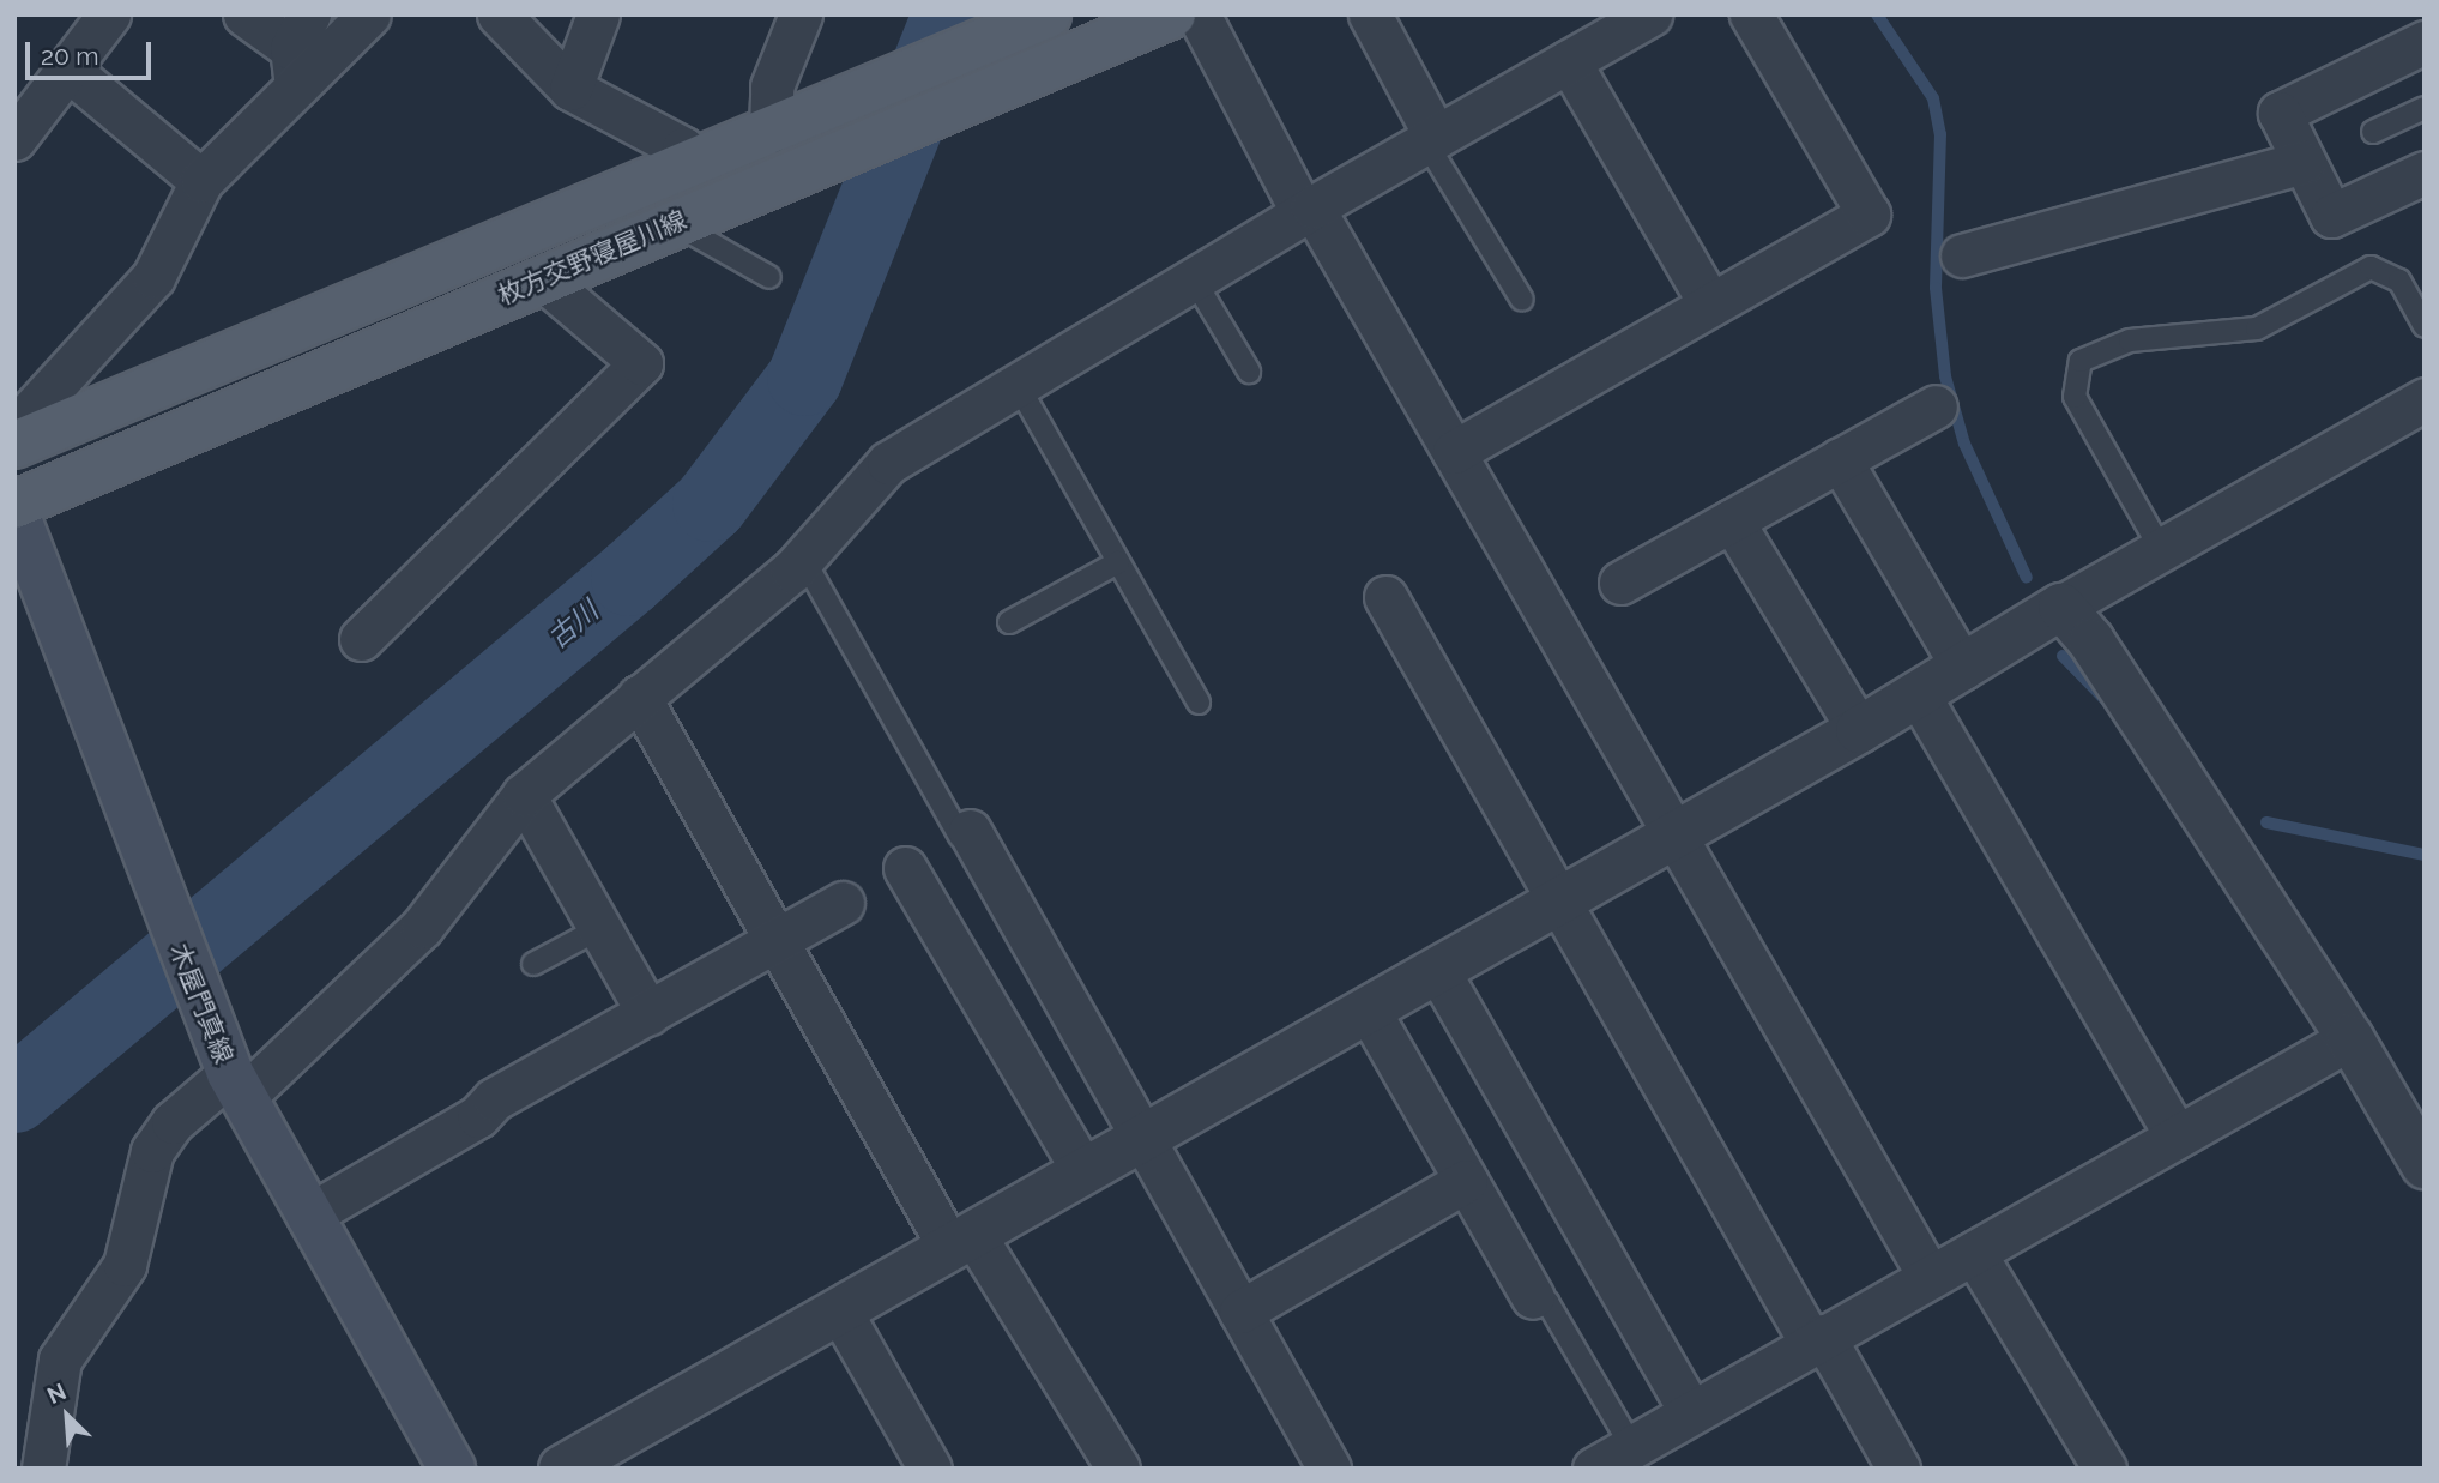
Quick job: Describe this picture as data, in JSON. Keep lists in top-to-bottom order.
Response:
{
  "streets": {
    "main road": ["枚方交野寝屋川線", "木屋門真線"]
  },
  "crossings": [
    ["枚方交野寝屋川線", "木屋門真線"]
  ],
  "water": ["古川"],
  "scale_bar": "20 m",
  "north": "top left"
}
